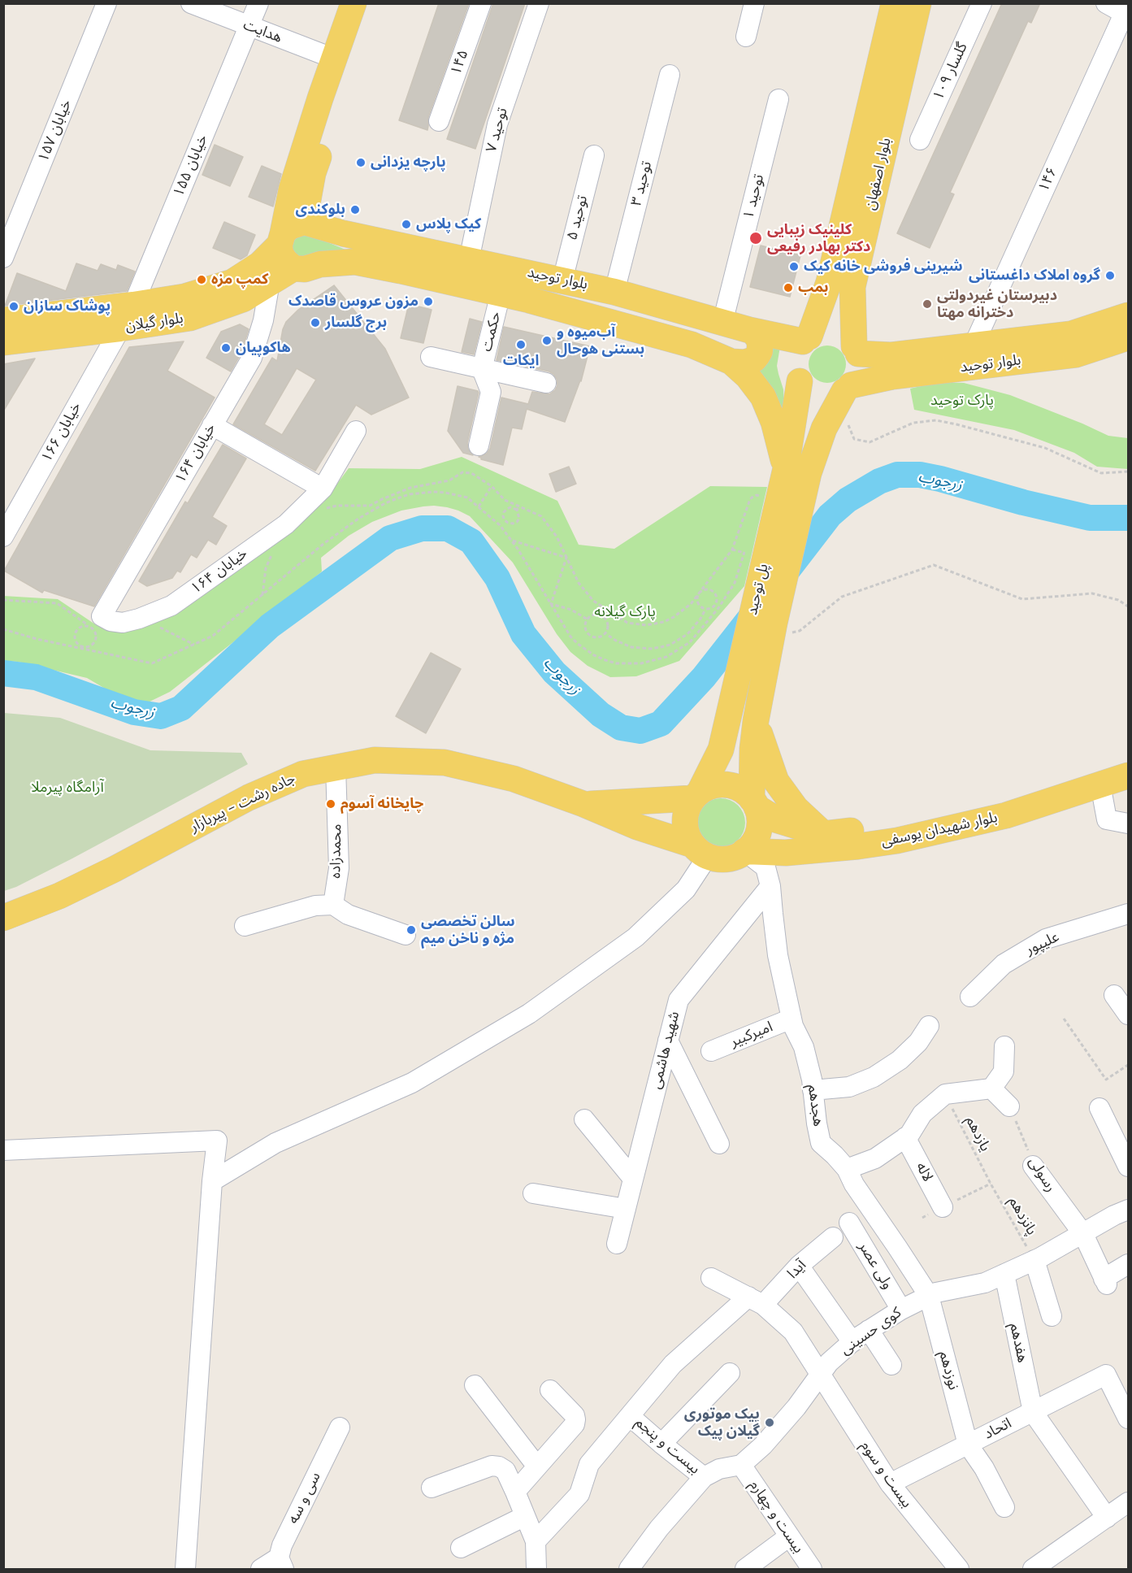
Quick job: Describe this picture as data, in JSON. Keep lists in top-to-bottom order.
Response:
{
  "streets": {
    "main road": [
      "بلوار اصفهان",
      "بلوار توحید",
      "بلوار گیلان",
      "پل توحید",
      "جاده رشت - پیربازار",
      "بلوار شهیدان یوسفی"
    ],
    "street": [
      "هدایت",
      "۱۴۵",
      "گلسار ۱۰۹",
      "توحید ۷",
      "خیابان ۱۵۷",
      "خیابان ۱۵۵",
      "۱۴۶",
      "توحید ۳",
      "توحید ۱",
      "توحید ۵",
      "حکمت",
      "خیابان ۱۶۶",
      "۱۶۴ خیابان",
      "خیابان ۱۶۴",
      "محمدزاده",
      "علیپور",
      "امیرکبیر",
      "شهید هاشمی",
      "هجدهم",
      "لاله",
      "رسولی",
      "ولی عصر",
      "آیدا",
      "کوی حسینی",
      "هفدهم",
      "نوزدهم",
      "اتحاد",
      "بیست و پنجم",
      "بیست و سوم",
      "سی و سه",
      "بیست و چهارم"
    ],
    "path": ["یازدهم", "پانزدهم"]
  },
  "crossings": [
    ["هدایت", "خیابان ۱۵۵"],
    ["توحید ۷", "بلوار توحید"],
    ["خیابان ۱۵۵", "بلوار گیلان"],
    ["بلوار اصفهان", "بلوار توحید"],
    ["بلوار اصفهان", "پل توحید"],
    ["۱۴۶", "بلوار توحید"],
    ["توحید ۳", "بلوار توحید"],
    ["توحید ۱", "بلوار توحید"],
    ["توحید ۵", "بلوار توحید"],
    ["بلوار توحید", "بلوار گیلان"],
    ["بلوار توحید", "حکمت"],
    ["بلوار توحید", "پل توحید"],
    ["بلوار گیلان", "خیابان ۱۶۶"],
    ["بلوار گیلان", "۱۶۴ خیابان"],
    ["۱۶۴ خیابان", "خیابان ۱۶۴"],
    ["پل توحید", "جاده رشت - پیربازار"],
    ["پل توحید", "بلوار شهیدان یوسفی"],
    ["پل توحید", "هجدهم"],
    ["جاده رشت - پیربازار", "بلوار شهیدان یوسفی"],
    ["جاده رشت - پیربازار", "محمدزاده"],
    ["جاده رشت - پیربازار", "هجدهم"],
    ["بلوار شهیدان یوسفی", "هجدهم"],
    ["امیرکبیر", "هجدهم"],
    ["شهید هاشمی", "هجدهم"],
    ["هجدهم", "کوی حسینی"],
    ["هجدهم", "نوزدهم"],
    ["یازدهم", "پانزدهم"],
    ["رسولی", "کوی حسینی"],
    ["پانزدهم", "کوی حسینی"],
    ["ولی عصر", "کوی حسینی"],
    ["آیدا", "بیست و پنجم"],
    ["آیدا", "بیست و سوم"],
    ["کوی حسینی", "هفدهم"],
    ["کوی حسینی", "نوزدهم"],
    ["کوی حسینی", "بیست و پنجم"],
    ["کوی حسینی", "بیست و سوم"],
    ["کوی حسینی", "بیست و چهارم"],
    ["هفدهم", "اتحاد"],
    ["نوزدهم", "اتحاد"],
    ["اتحاد", "بیست و سوم"]
  ],
  "water": ["زرجوب"],
  "parks": ["پارک توحید", "پارک گیلانه", "آرامگاه پیرملا"],
  "places": [
    "پارچه یزدانی",
    "بلوکندی",
    "کیک پلاس",
    "کلینیک زیبایی دکتر بهادر رفیعی",
    "شیرینی فروشی خانه کیک",
    "گروه املاک داغستانی",
    "کمپ مزه",
    "بمب",
    "مزون عروس قاصدک",
    "دبیرستان غیردولتی دخترانه مهتا",
    "پوشاک سازان",
    "برج گلسار",
    "آب‌میوه و بستنی هوحال",
    "ایکات",
    "هاکوپیان",
    "چایخانه آسوم",
    "سالن تخصصی مژه و ناخن میم",
    "پیک موتوری گیلان پیک"
  ]
}
